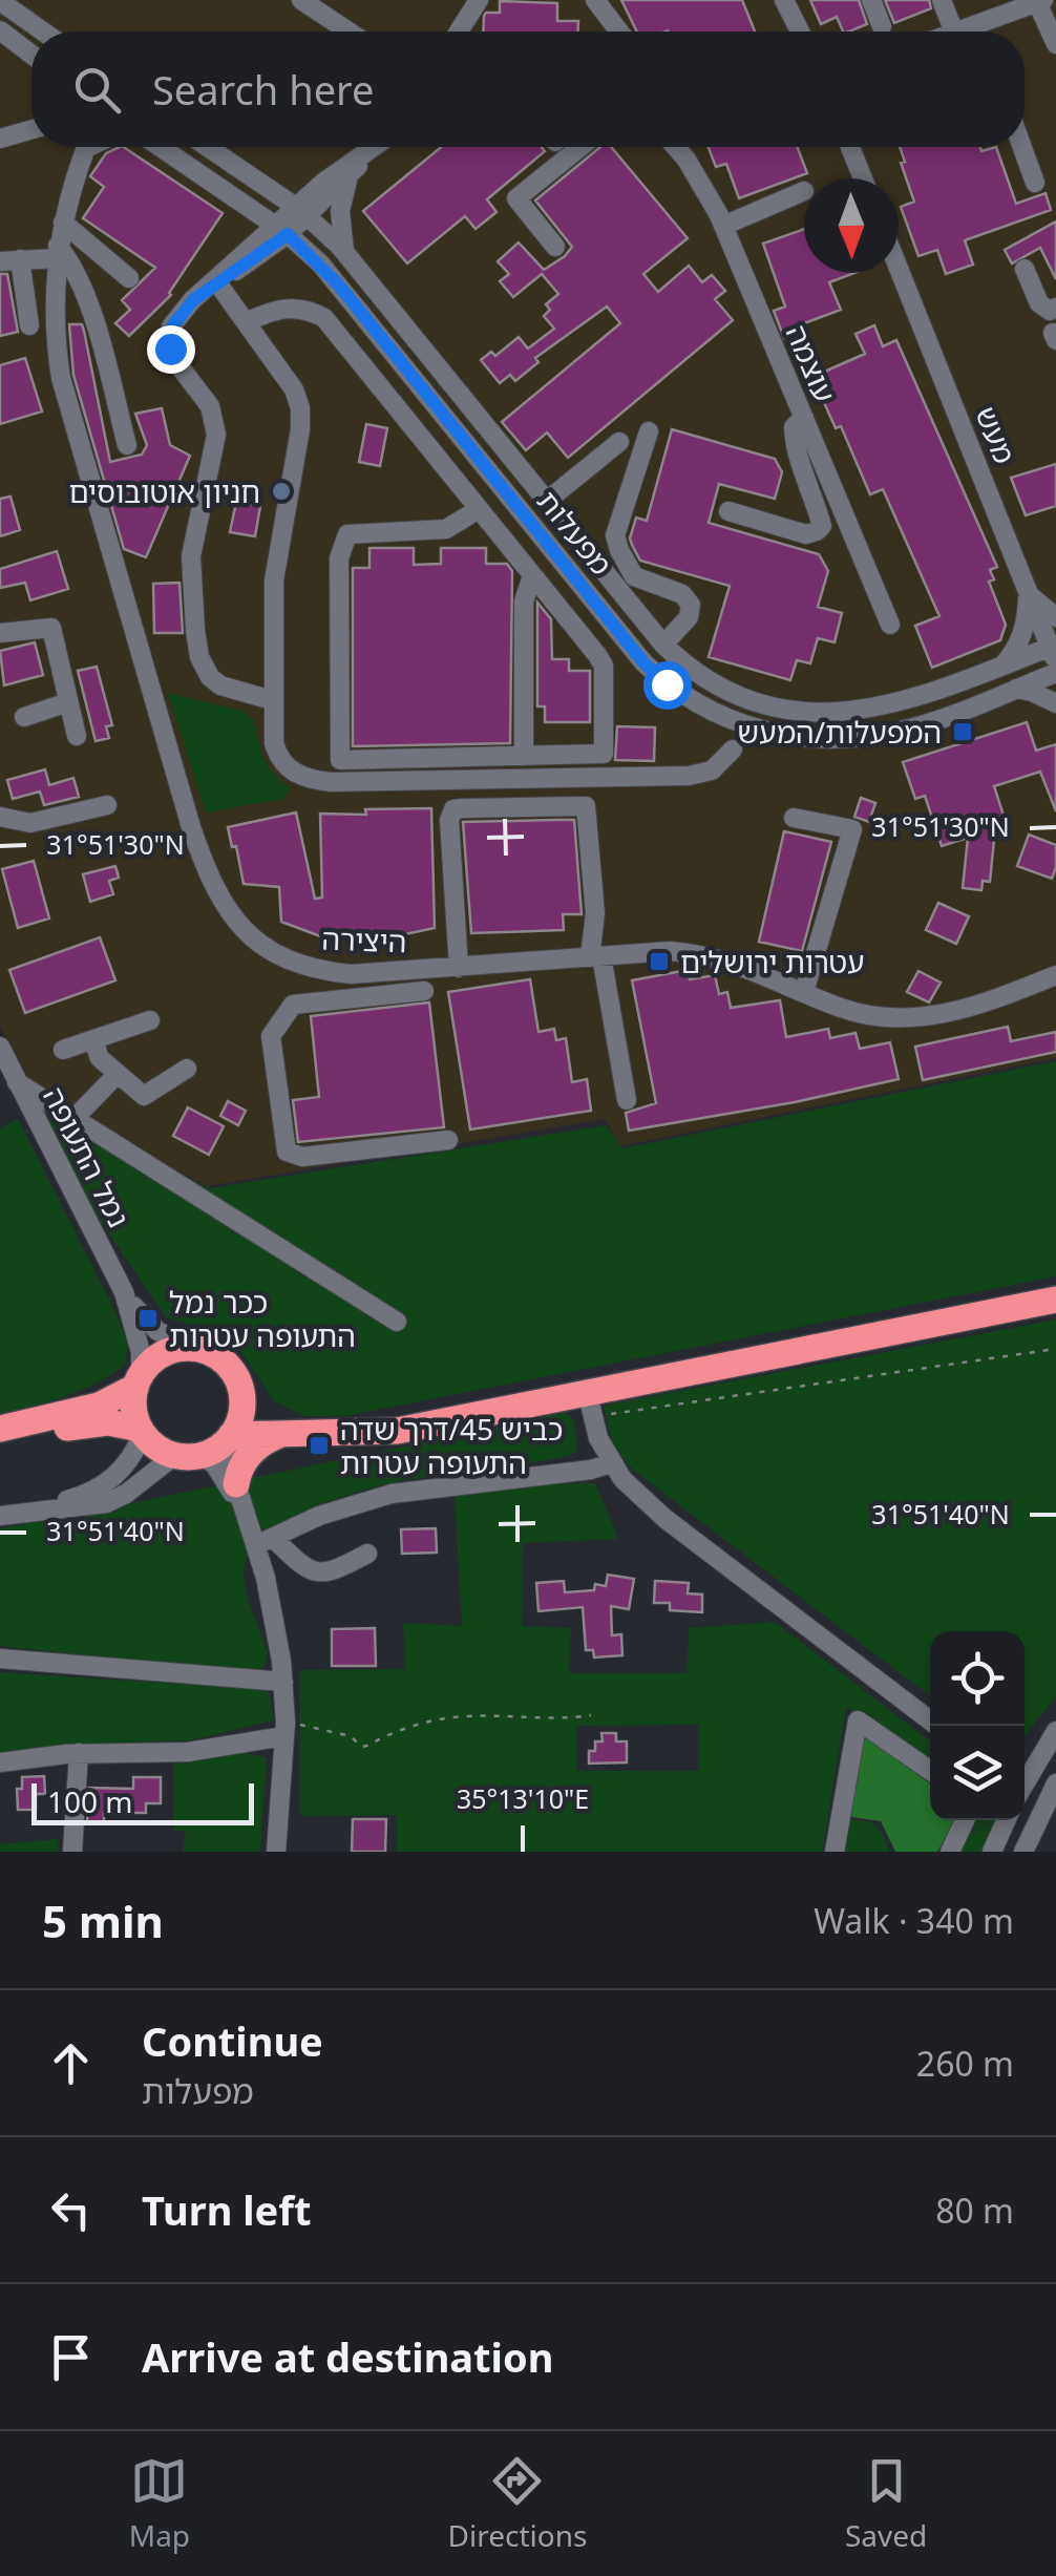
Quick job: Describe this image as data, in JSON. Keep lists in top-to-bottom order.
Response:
{
  "streets": {
    "street": [
      "עוצמה",
      "מעש",
      "מפעלות",
      "היצירה",
      "נמל התעופה"
    ]
  },
  "crossings": [
    ["מעש", "מפעלות"]
  ],
  "places": {
    "other": ["חניון אוטובוסים"],
    "transit": [
      "המפעלות/המעש",
      "עטרות ירושלים",
      "ככר נמל התעופה עטרות",
      "כביש 45/דרך שדה התעופה עטרות"
    ]
  },
  "scale_bar": "100 m",
  "north": "bottom",
  "page": {
    "search": "Search here",
    "scale": "100 m",
    "heading": ["5 min", "Walk · 340 m"],
    "list": [
      ["Continue", "מפעלות", "260 m"],
      ["Turn left", "80 m"],
      "Arrive at destination"
    ],
    "nav": ["Map", "Directions", "Saved"]
  },
  "coordinates": ["31°51'30\"N", "31°51'40\"N", "35°13'10\"E"]
}
